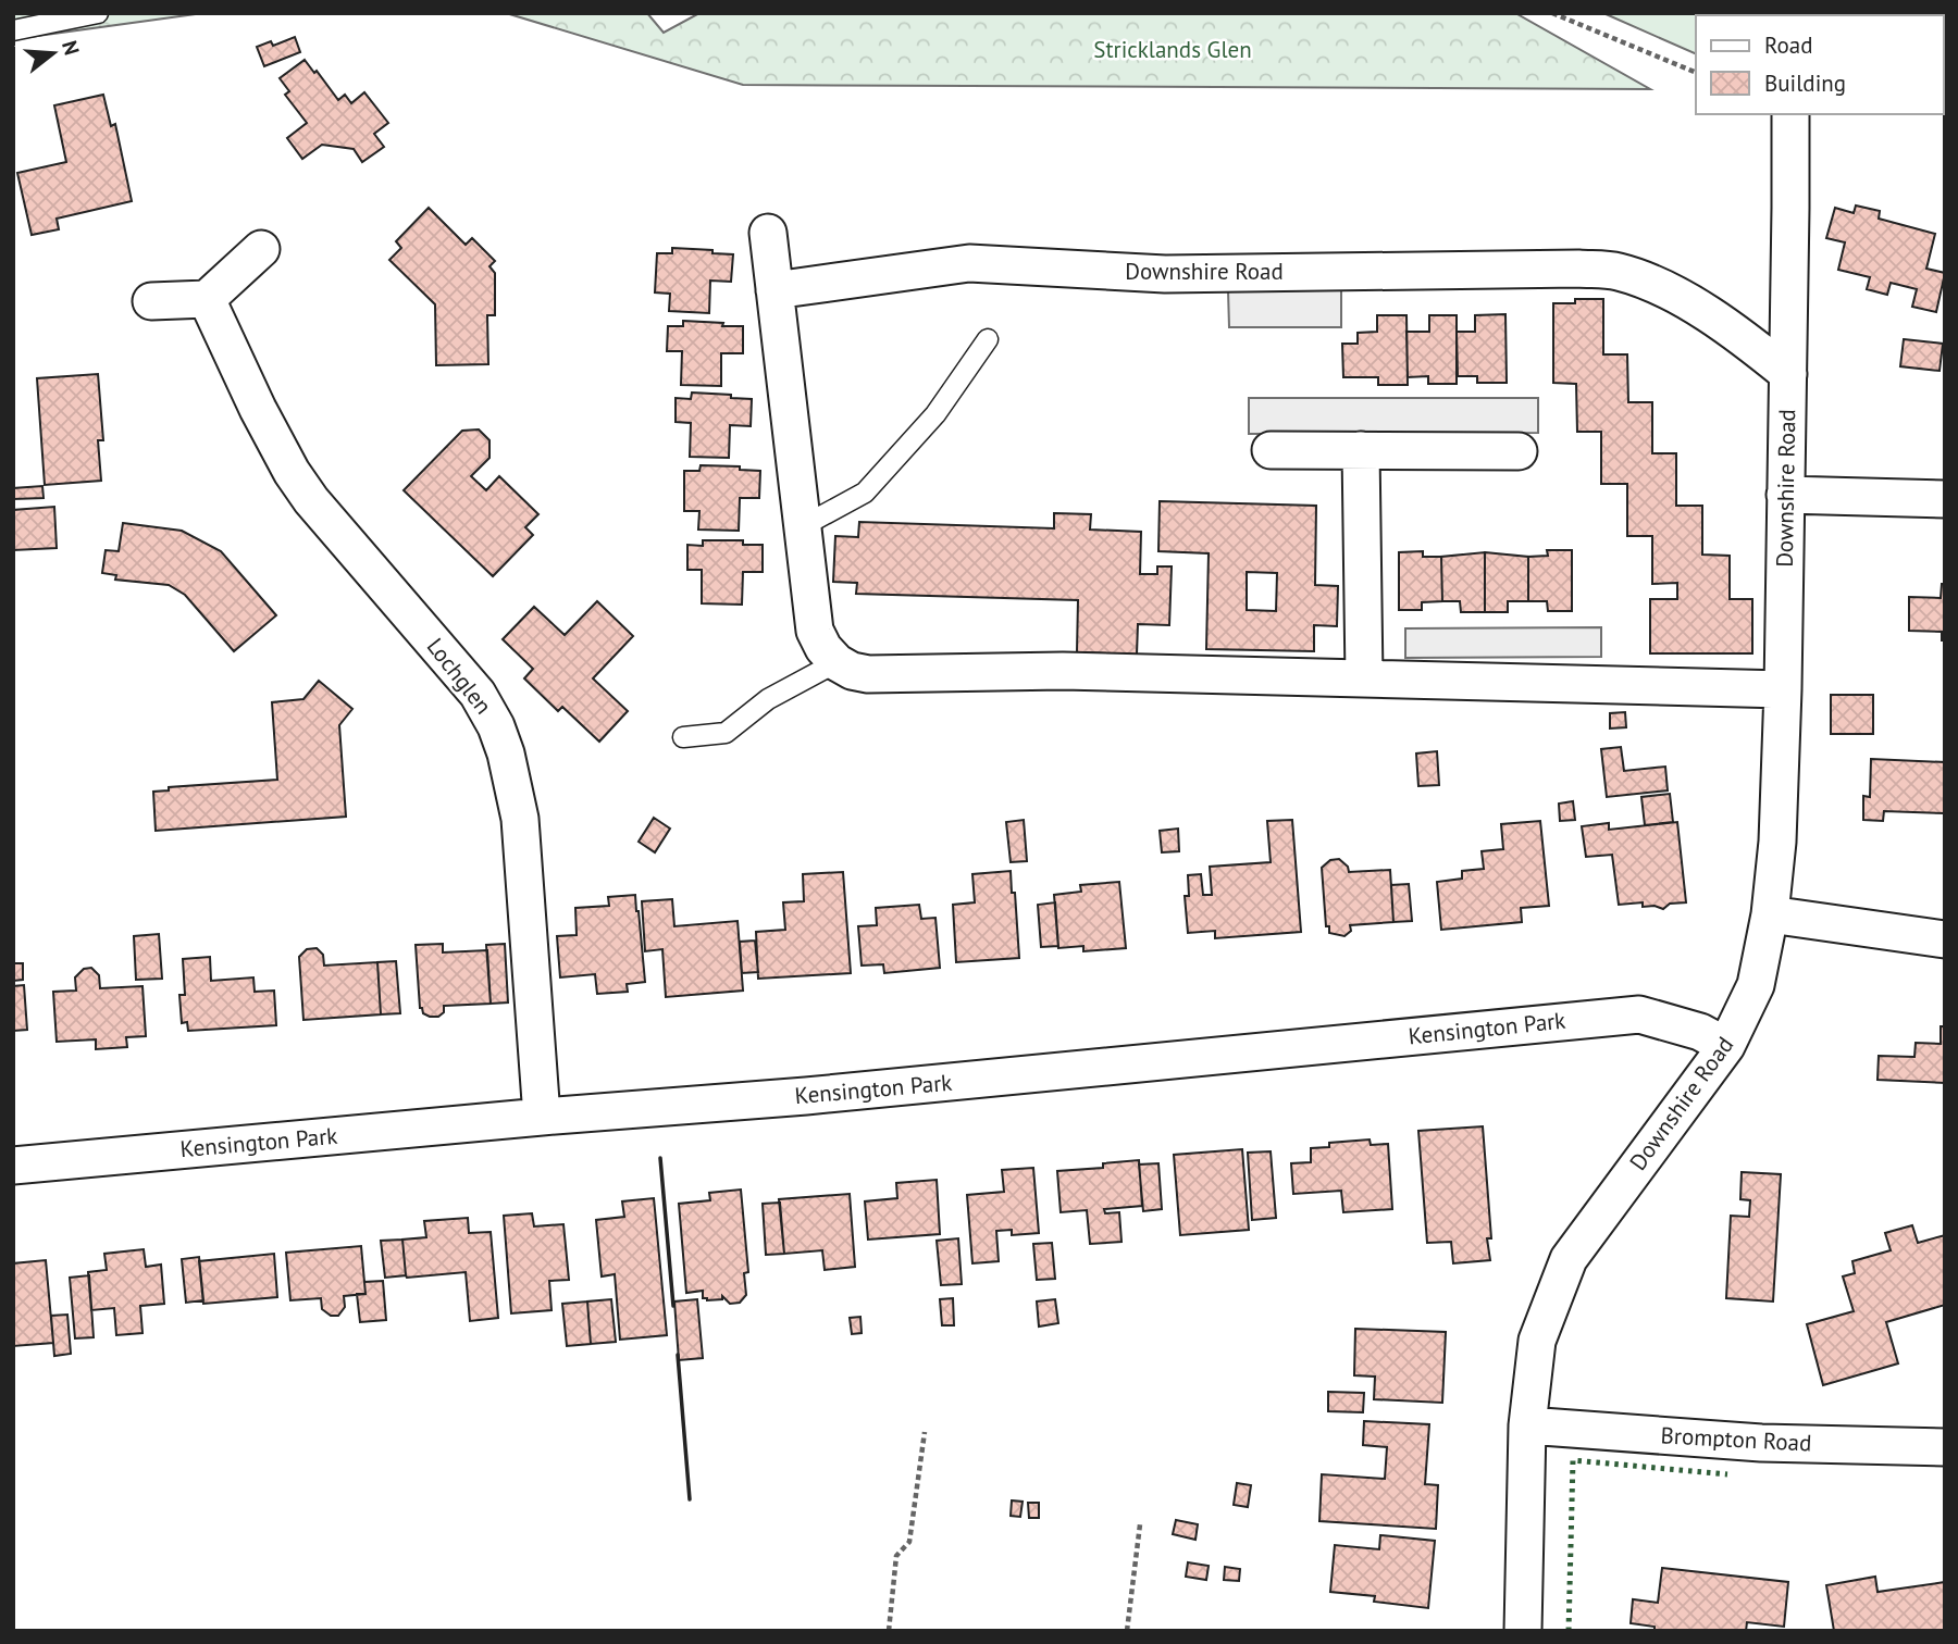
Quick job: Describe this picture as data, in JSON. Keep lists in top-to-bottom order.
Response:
{
  "streets": {
    "street": [
      "Downshire Road",
      "Lochglen",
      "Kensington Park",
      "Brompton Road"
    ]
  },
  "crossings": [
    ["Downshire Road", "Kensington Park"],
    ["Downshire Road", "Brompton Road"],
    ["Lochglen", "Kensington Park"]
  ],
  "parks": ["Stricklands Glen"],
  "legend": ["Road", "Building"],
  "north": "right"
}
